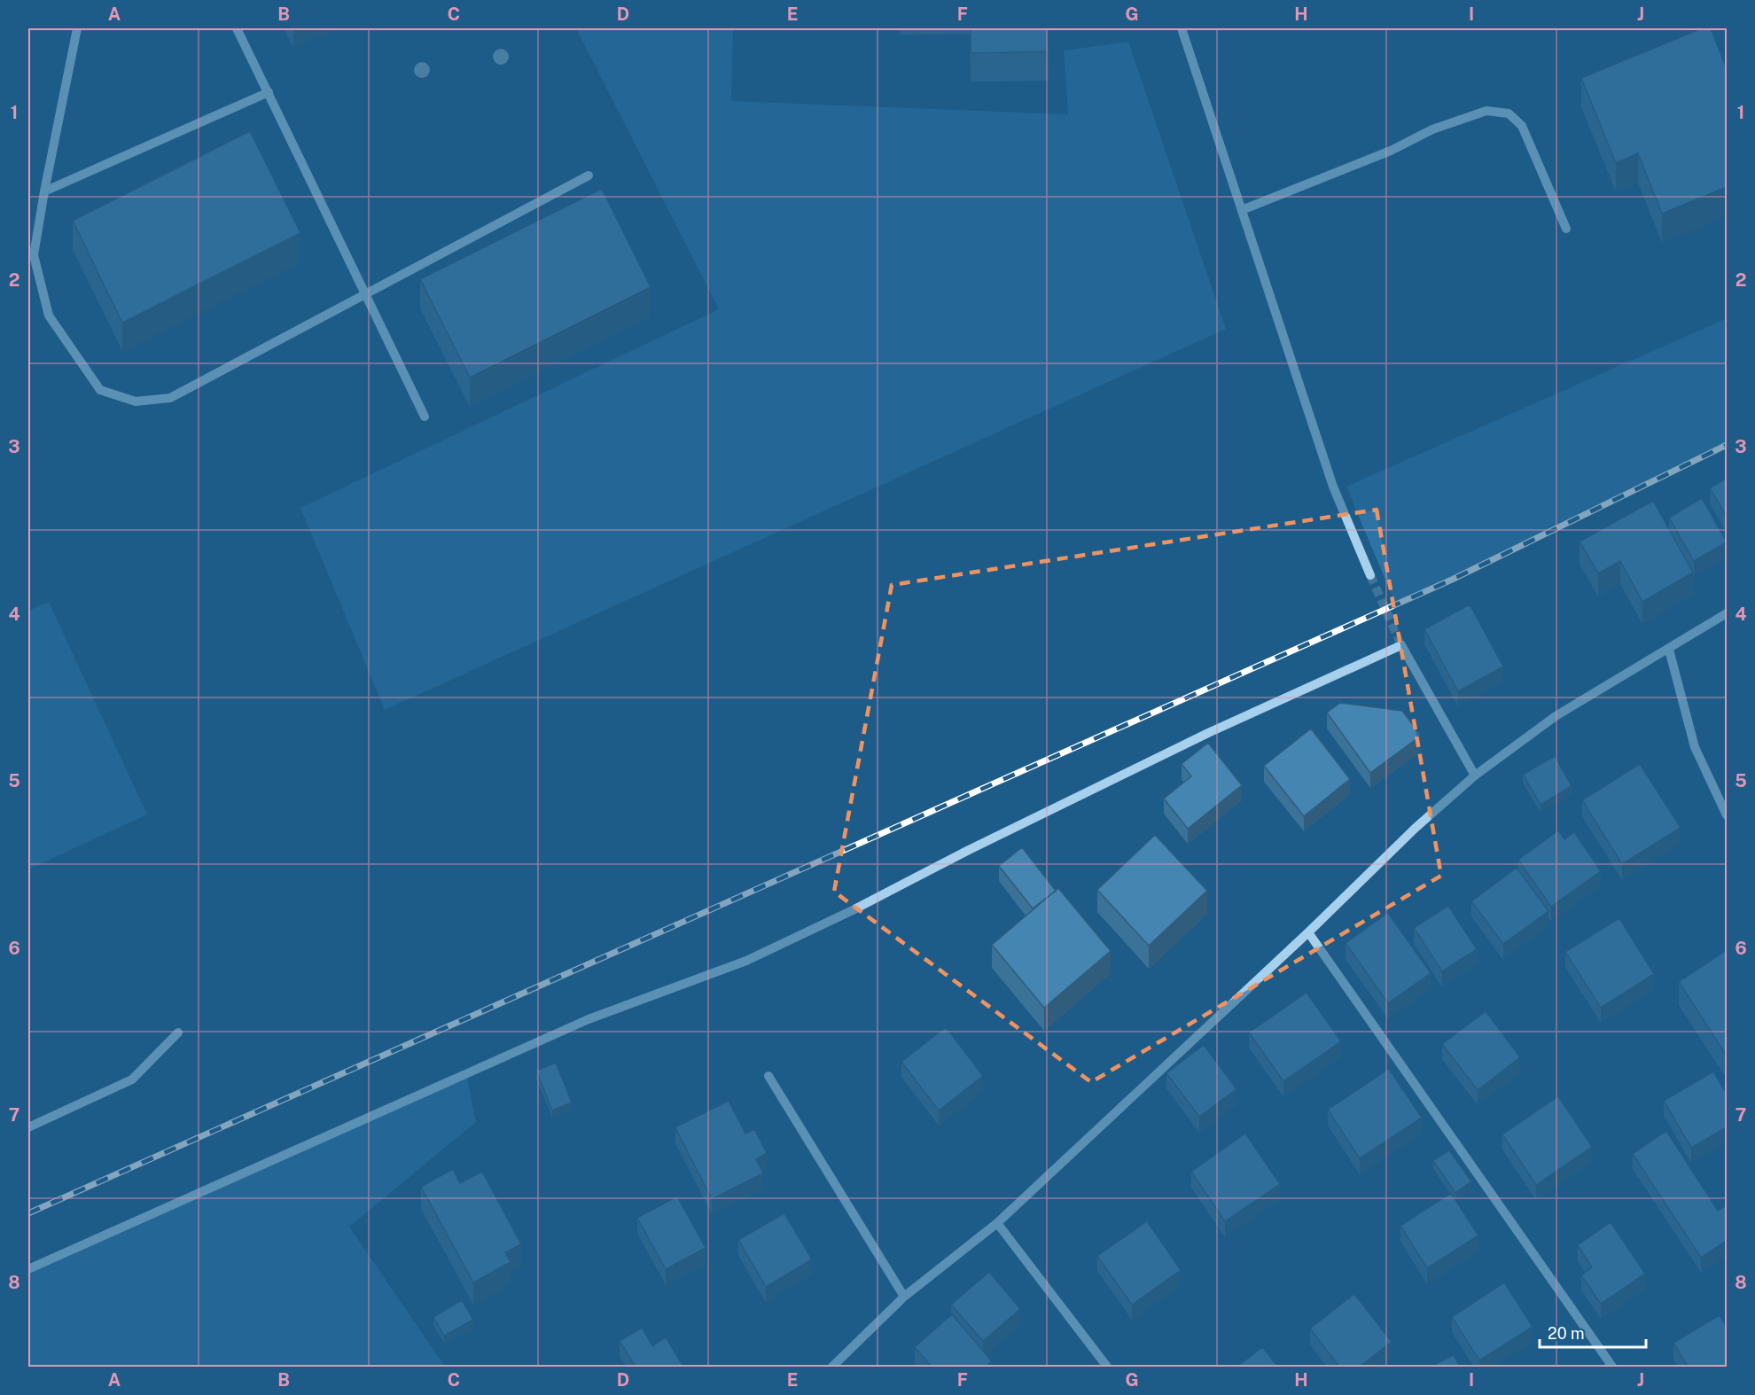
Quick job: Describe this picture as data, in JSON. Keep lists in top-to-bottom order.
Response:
{
  "scale_bar": "20 m",
  "grid": {
    "columns": [
      "A",
      "B",
      "C",
      "D",
      "E",
      "F",
      "G",
      "H",
      "I",
      "J"
    ],
    "rows": [
      "1",
      "2",
      "3",
      "4",
      "5",
      "6",
      "7",
      "8"
    ]
  }
}
